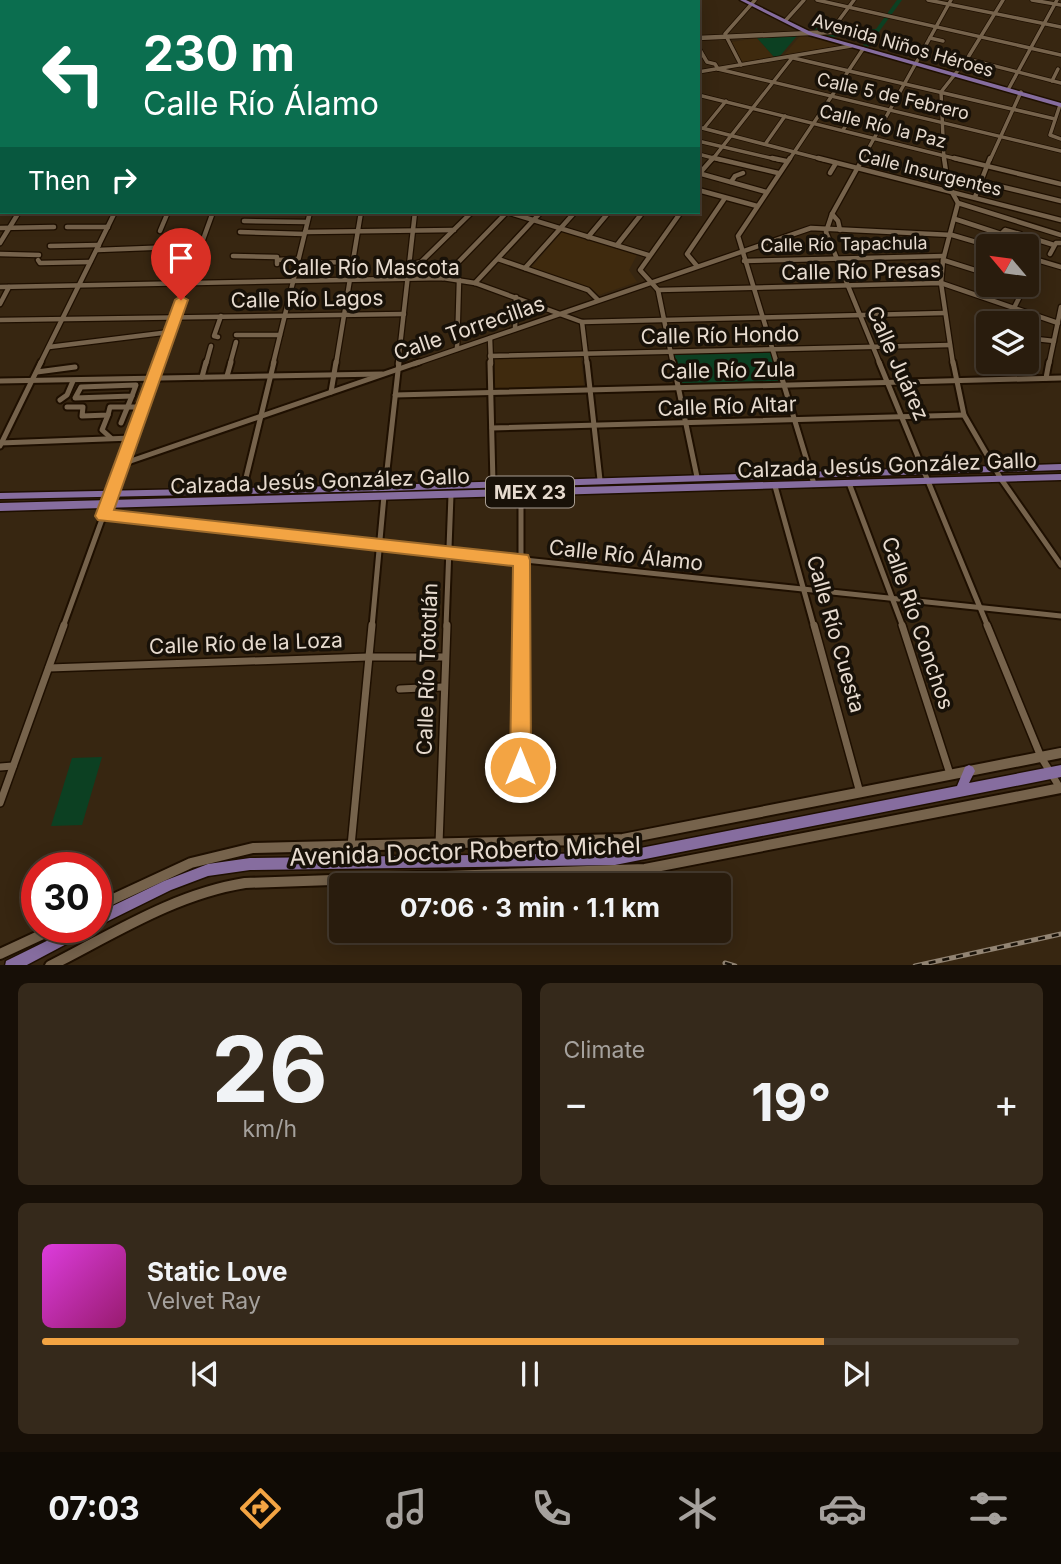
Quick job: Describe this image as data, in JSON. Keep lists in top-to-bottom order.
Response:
{
  "streets": {
    "main road": [
      "Avenida Niños Héroes",
      "Calzada Jesús González Gallo",
      "MEX 23",
      "Avenida Doctor Roberto Michel"
    ],
    "street": [
      "Calle 5 de Febrero",
      "Calle Río la Paz",
      "Calle Insurgentes",
      "Calle Río Tapachula",
      "Calle Río Mascota",
      "Calle Río Presas",
      "Calle Río Lagos",
      "Calle Torrecillas",
      "Calle Río Hondo",
      "Calle Juárez",
      "Calle Río Zula",
      "Calle Río Altar",
      "Calle Río Álamo",
      "Calle Río Conchos",
      "Calle Río Cuesta",
      "Calle Río de la Loza",
      "Calle Río Tototlán"
    ]
  },
  "crossings": [
    ["Calle Río Tapachula", "Calle Juárez"],
    ["Calle Río Mascota", "Calle Torrecillas"],
    ["Calle Río Mascota", "Calle Juárez"],
    ["Calle Río Presas", "Calle Juárez"],
    ["Calle Torrecillas", "Calle Juárez"],
    ["Calle Río Hondo", "Calle Juárez"],
    ["Calle Juárez", "Calle Río Zula"],
    ["Calle Juárez", "Calle Río Altar"],
    ["Calle Juárez", "Calzada Jesús González Gallo"],
    ["Calle Juárez", "Calle Río Álamo"],
    ["Calle Juárez", "Avenida Doctor Roberto Michel"],
    ["Calzada Jesús González Gallo", "Calle Río Conchos"],
    ["Calzada Jesús González Gallo", "Calle Río Cuesta"],
    ["Calzada Jesús González Gallo", "Calle Río Tototlán"],
    ["Calle Río Álamo", "Calle Río Conchos"],
    ["Calle Río Álamo", "Calle Río Cuesta"],
    ["Calle Río Álamo", "Calle Río Tototlán"],
    ["Calle Río Conchos", "Avenida Doctor Roberto Michel"],
    ["Calle Río Cuesta", "Avenida Doctor Roberto Michel"],
    ["Calle Río de la Loza", "Calle Río Tototlán"],
    ["Calle Río Tototlán", "Avenida Doctor Roberto Michel"]
  ],
  "north": "top left",
  "page": {
    "turn": ["230 m", "Calle Río Álamo"],
    "then": "Then",
    "limit": "30",
    "trip": "07:06 · 3 min · 1.1 km",
    "tile": [
      ["26", "km/h"],
      "Climate"
    ],
    "heat": ["−", "19°", "+"],
    "song": ["Static Love", "Velvet Ray"],
    "tabs": "07:03"
  }
}
